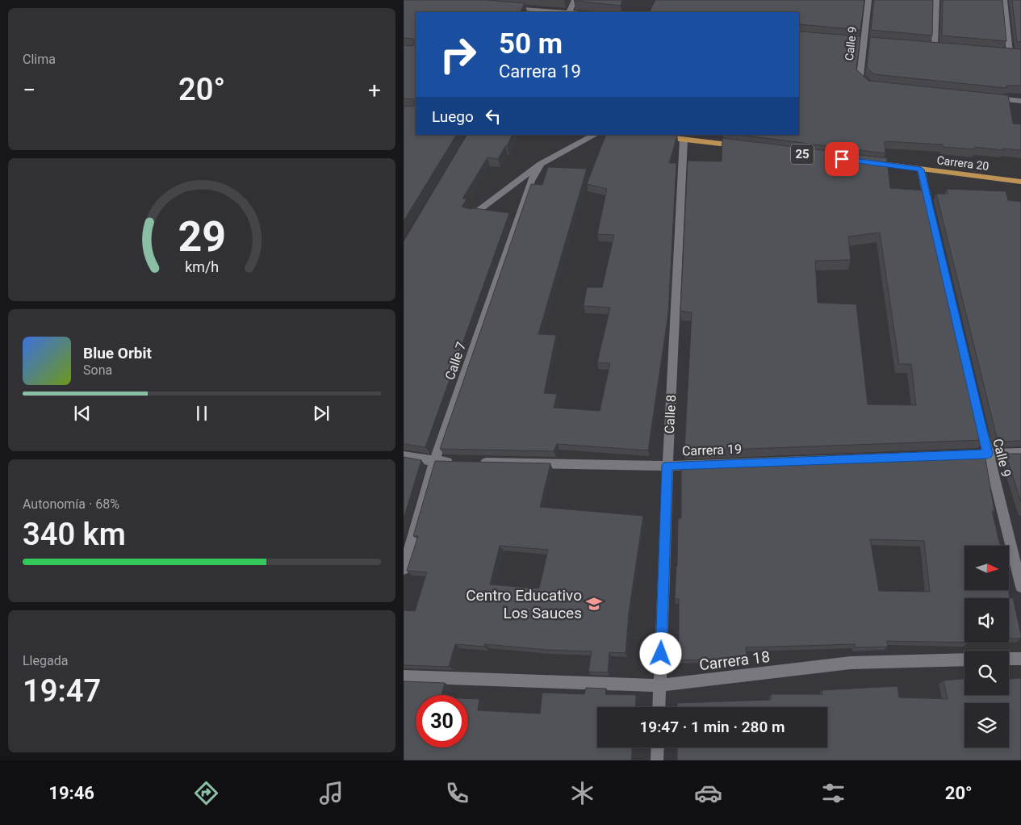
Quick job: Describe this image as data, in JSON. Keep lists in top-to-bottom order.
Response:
{
  "streets": {
    "main road": ["Carrera 20"],
    "street": [
      "Calle 9",
      "Calle 7",
      "Calle 8",
      "Carrera 19",
      "Carrera 18"
    ]
  },
  "crossings": [
    ["Calle 9", "Carrera 19"],
    ["Calle 8", "Carrera 19"],
    ["Calle 8", "Carrera 18"]
  ],
  "places": {
    "school or university": ["Centro Educativo Los Sauces"]
  },
  "north": "right",
  "page": {
    "tile": [
      "Clima",
      ["Autonomía · 68%", "340 km"],
      ["Llegada", "19:47"]
    ],
    "turn": ["50 m", "Carrera 19"],
    "heat": ["−", "20°", "+"],
    "then": "Luego",
    "song": ["Blue Orbit", "Sona"],
    "limit": "30",
    "trip": "19:47 · 1 min · 280 m",
    "tabs": ["19:46", "20°"],
    "gauge": ["29", "km/h"]
  }
}
